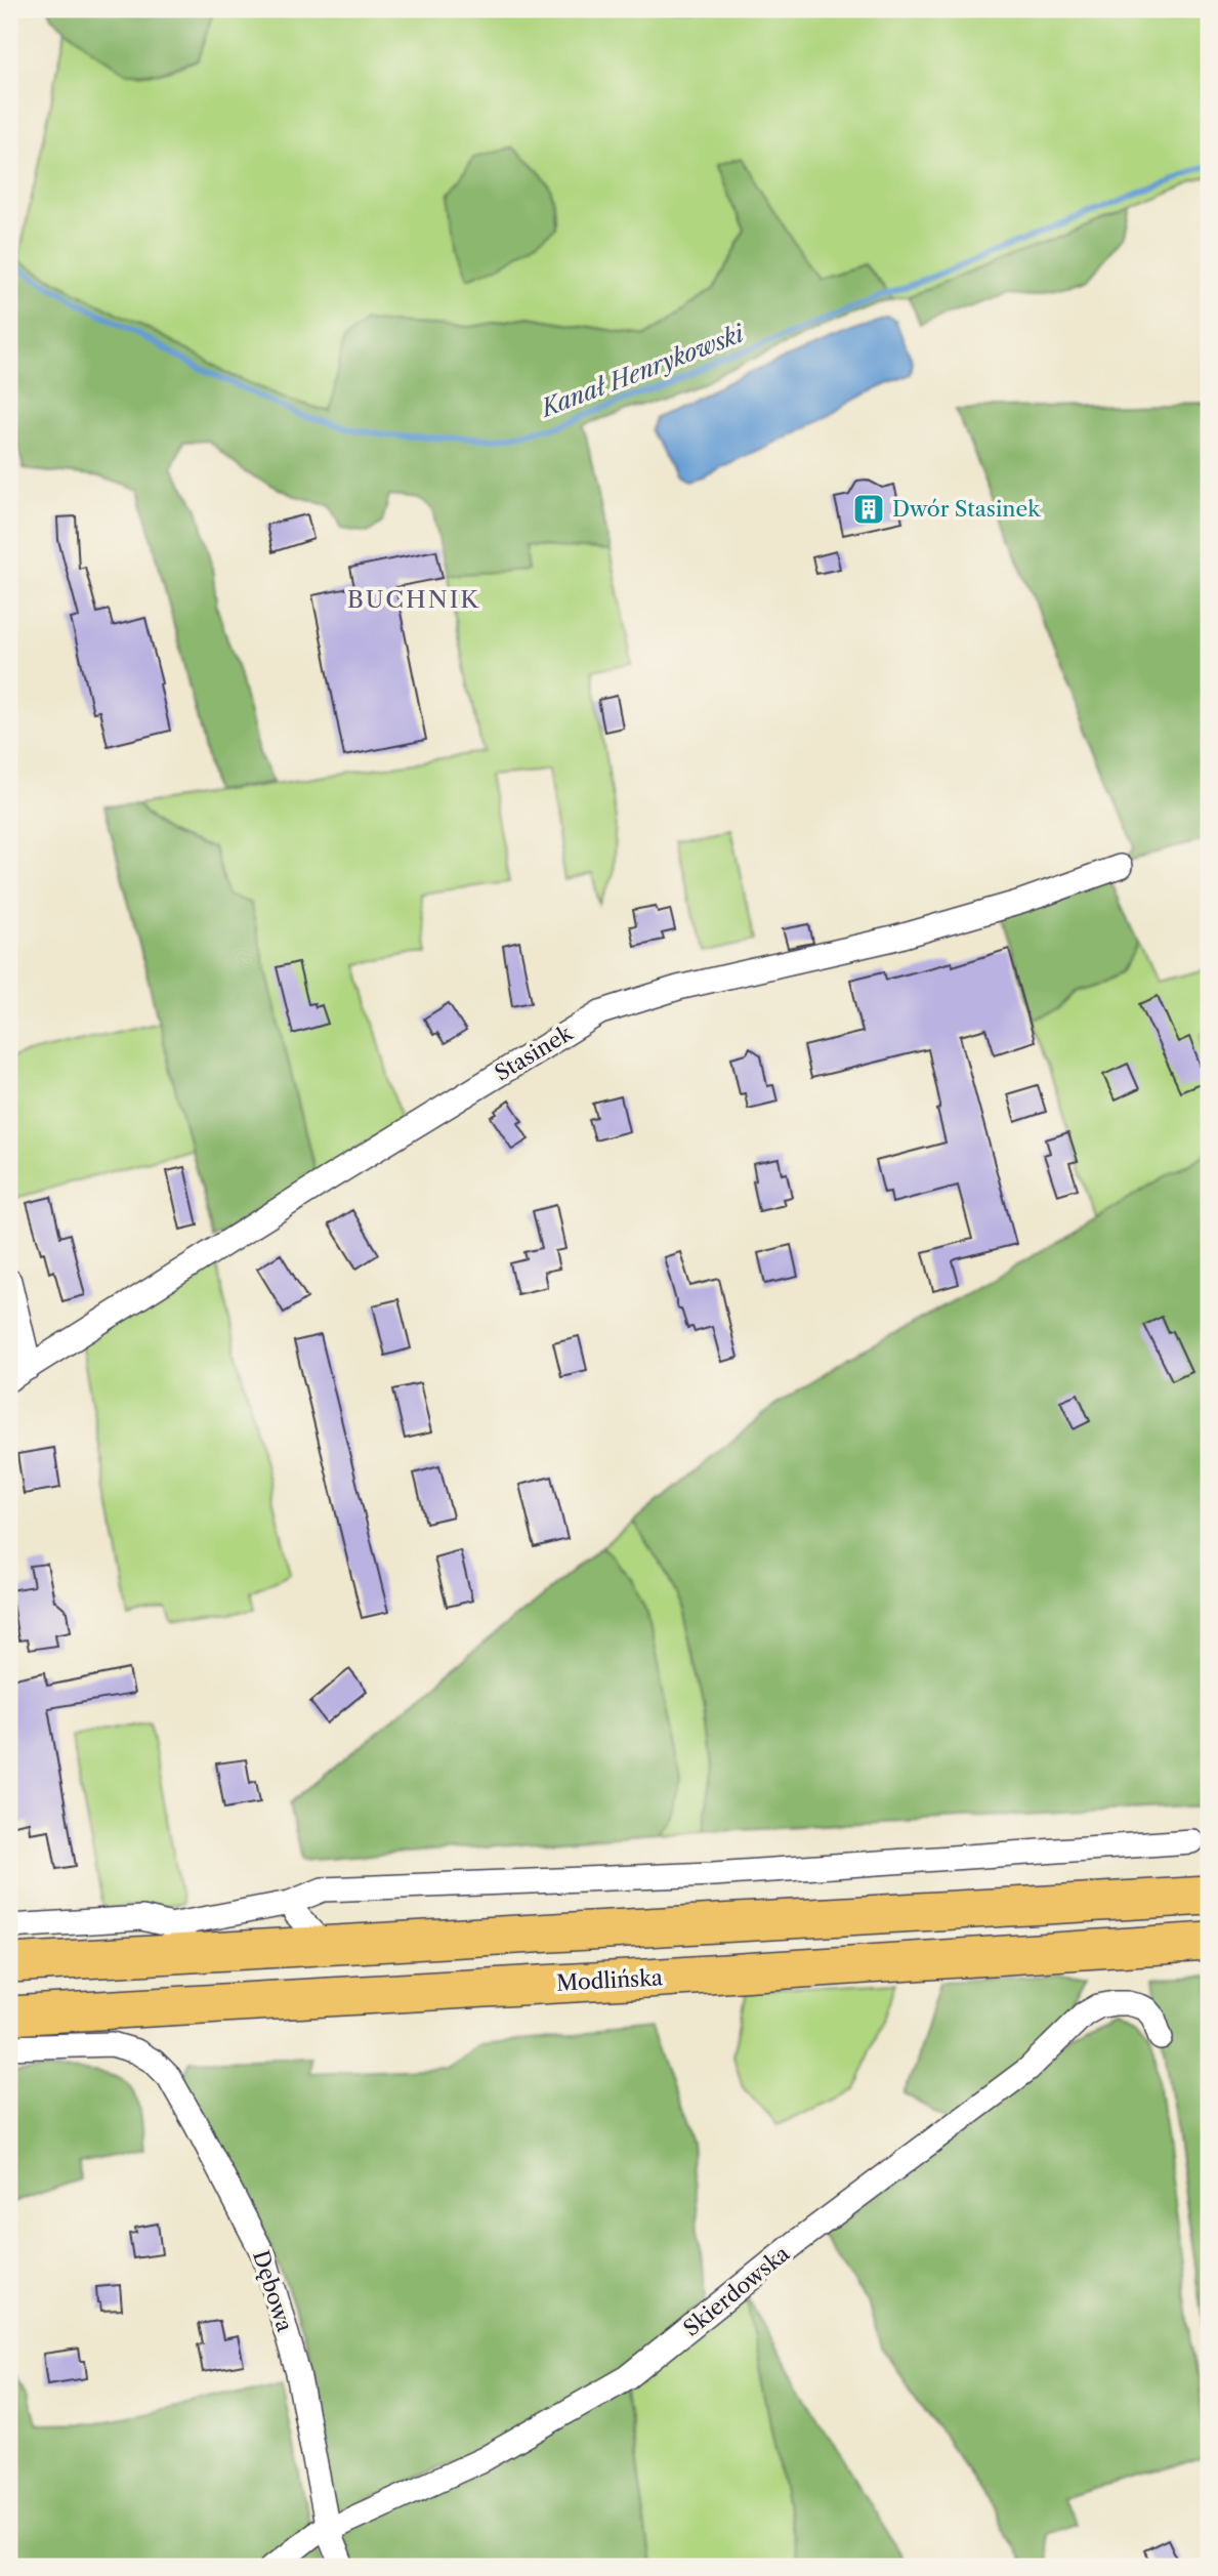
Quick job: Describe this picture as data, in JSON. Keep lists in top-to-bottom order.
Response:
{
  "streets": {
    "main road": ["Modlińska"],
    "street": ["Stasinek", "Dębowa", "Skierdowska"]
  },
  "crossings": [
    ["Dębowa", "Skierdowska"]
  ],
  "districts": ["BUCHNIK"],
  "water": ["Kanał Henrykowski"],
  "places": {
    "building": ["Dwór Stasinek"]
  }
}
